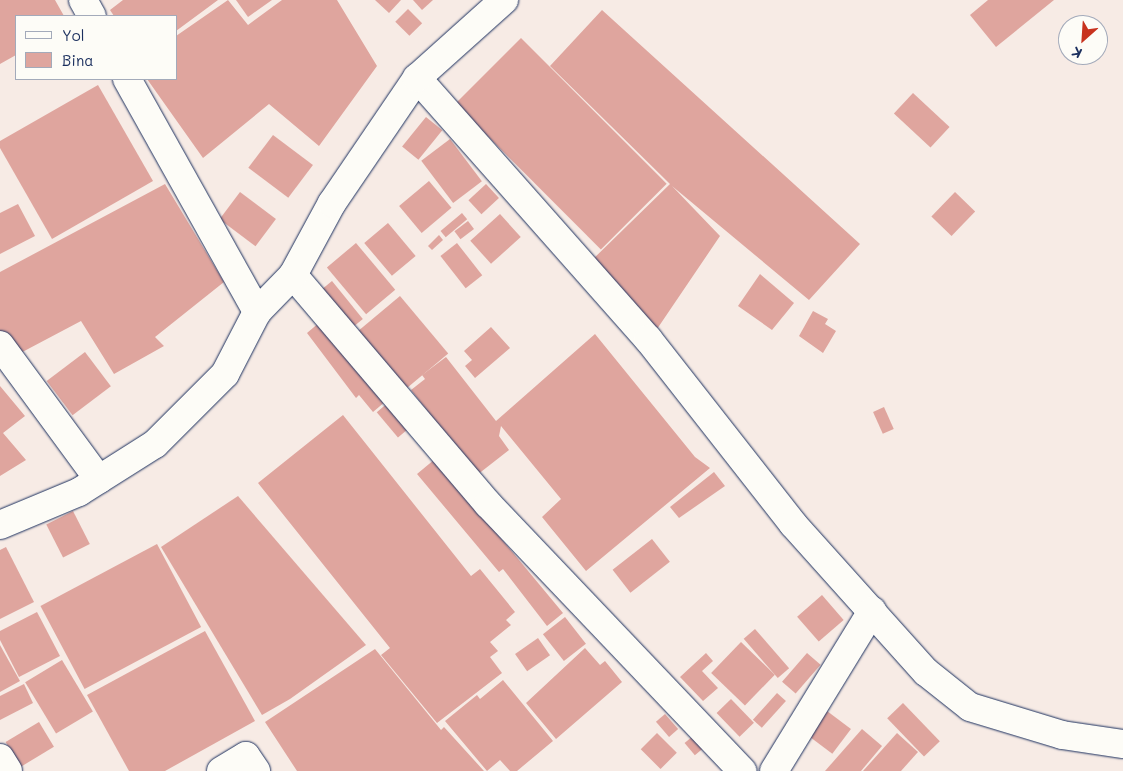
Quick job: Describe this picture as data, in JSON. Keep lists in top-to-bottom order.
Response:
{
  "legend": ["Yol", "Bina"],
  "north": "bottom left"
}
